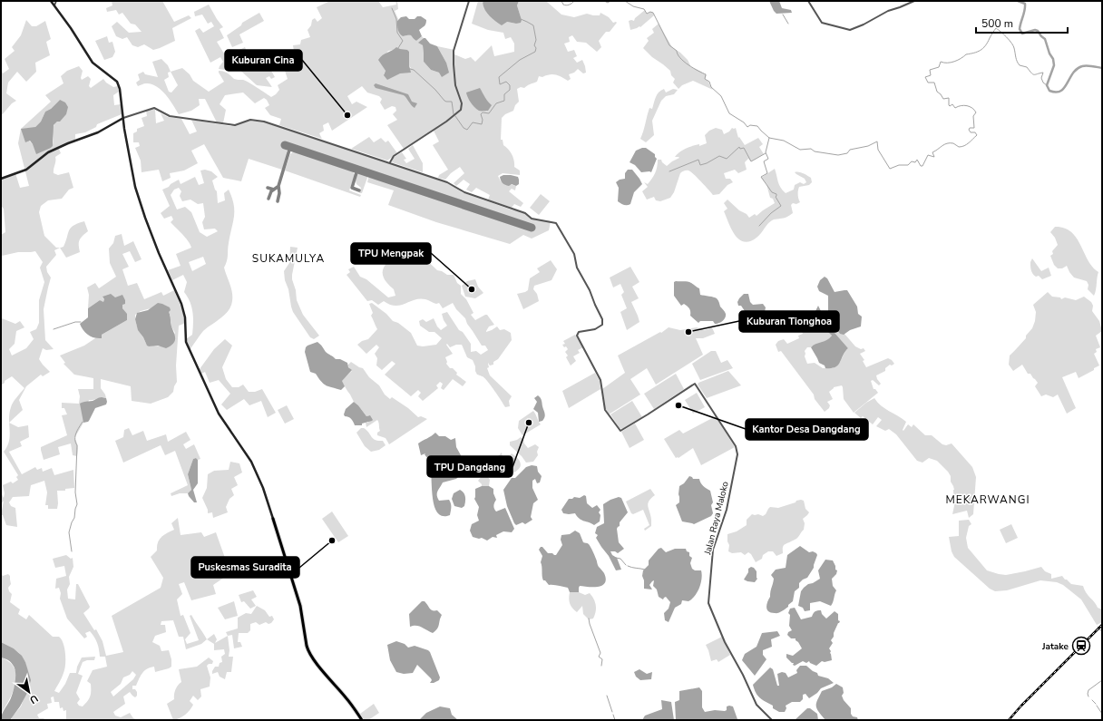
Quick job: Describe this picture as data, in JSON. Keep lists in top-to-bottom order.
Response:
{
  "streets": {
    "street": ["Jalan Raya Maloko"]
  },
  "districts": ["SUKAMULYA", "MEKARWANGI"],
  "places": {
    "other": [
      "Kuburan Cina",
      "TPU Mengpak",
      "Kuburan Tionghoa",
      "Kantor Desa Dangdang",
      "TPU Dangdang",
      "Puskesmas Suradita"
    ],
    "station": ["Jatake"]
  },
  "scale_bar": "500 m",
  "north": "bottom right"
}
